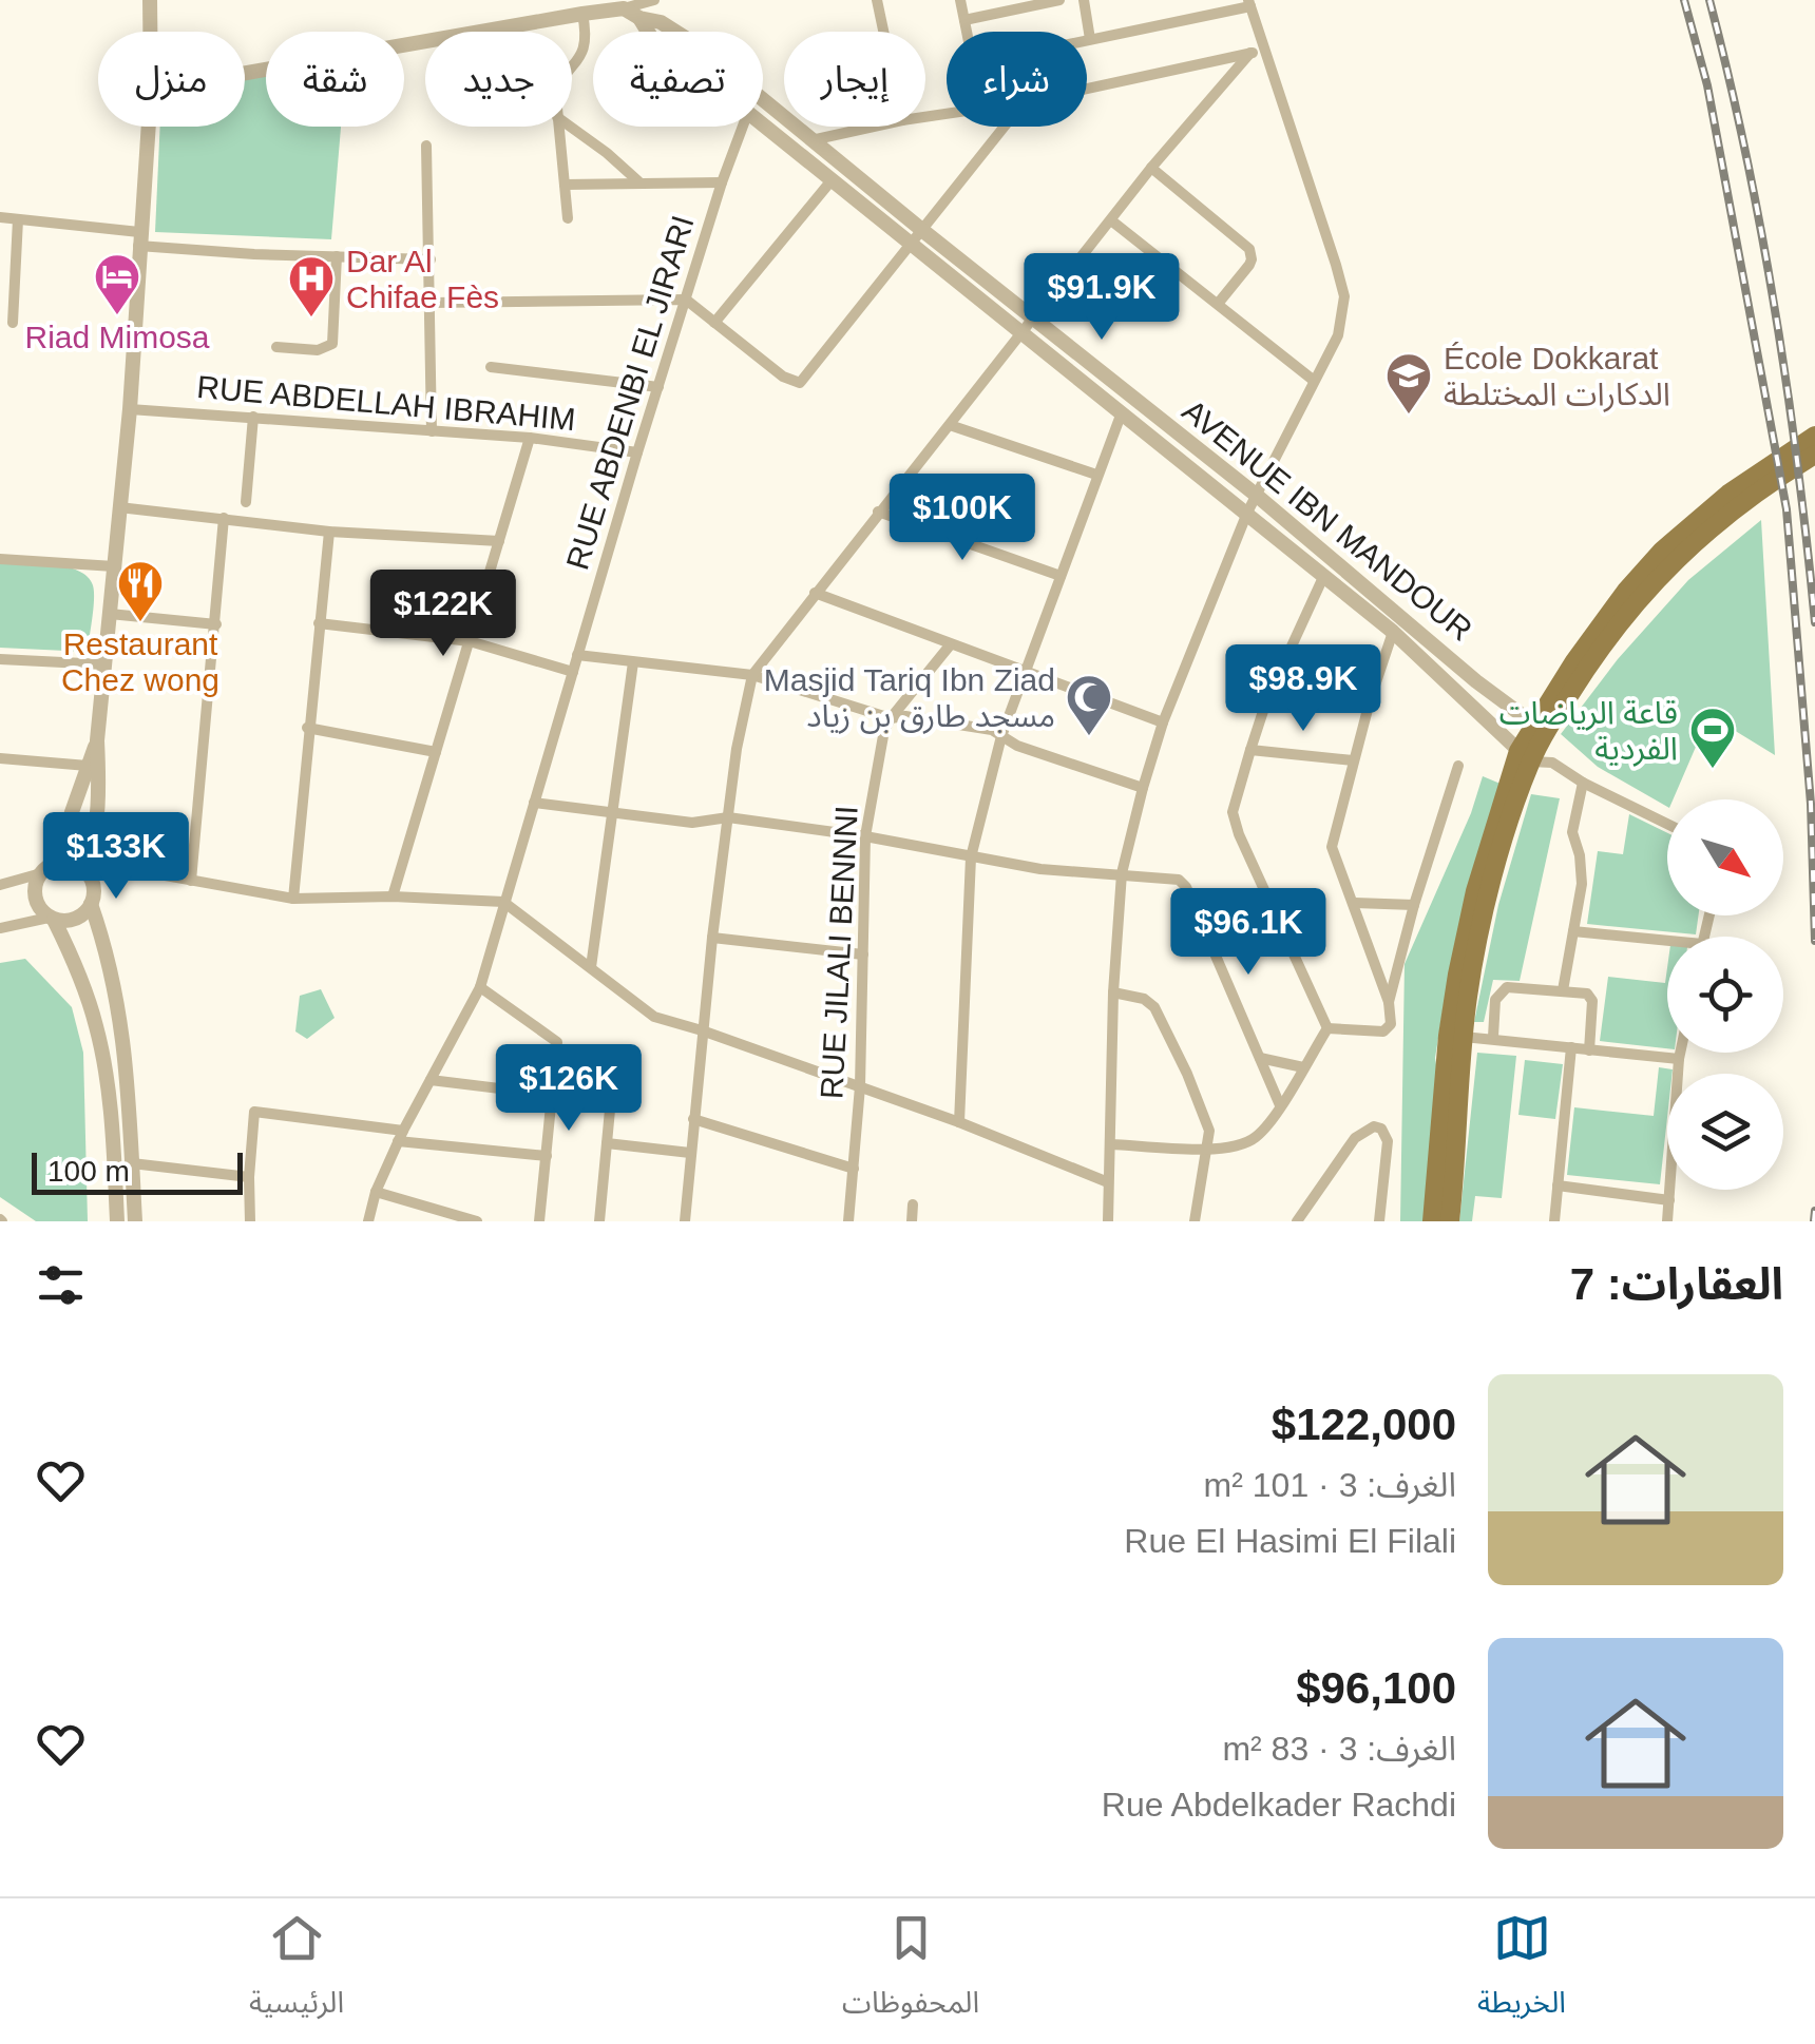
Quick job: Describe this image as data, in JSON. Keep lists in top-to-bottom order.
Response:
{
  "streets": {
    "street": [
      "RUE ABDENBI EL JIRARI",
      "RUE ABDELLAH IBRAHIM",
      "AVENUE IBN MANDOUR",
      "RUE JILALI BENNNI"
    ]
  },
  "crossings": [
    ["RUE ABDENBI EL JIRARI", "RUE ABDELLAH IBRAHIM"]
  ],
  "places": {
    "hotel": ["Riad Mimosa"],
    "hospital": ["Dar Al Chifae Fès"],
    "school or university": ["École Dokkarat الدكارات المختلطة"],
    "restaurant": ["Restaurant Chez wong"],
    "mosque": ["Masjid Tariq Ibn Ziad مسجد طارق بن زياد"],
    "sports": ["قاعة الرياضات الفردية"]
  },
  "scale_bar": "100 m",
  "north": "bottom right",
  "page": {
    "chip": [
      "شراء",
      "إيجار",
      "تصفية",
      "جديد",
      "شقة",
      "منزل"
    ],
    "price": [
      "$91.9K",
      "$100K",
      "$122K",
      "$98.9K",
      "$133K",
      "$96.1K",
      "$126K"
    ],
    "scale": "100 m",
    "heading": "العقارات: 7",
    "list": [
      {
        "name": "$122,000",
        "note": "الغرف: 3 · 101 m² · Rue El Hasimi El Filali"
      },
      {
        "name": "$96,100",
        "note": "الغرف: 3 · 83 m² · Rue Abdelkader Rachdi"
      }
    ],
    "tabs": ["الخريطة", "المحفوظات", "الرئيسية"]
  }
}
